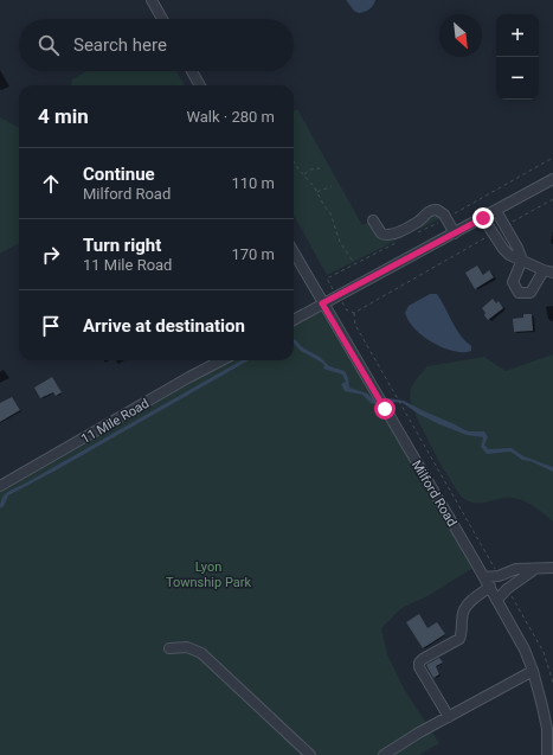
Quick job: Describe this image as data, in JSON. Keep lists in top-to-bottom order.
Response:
{
  "streets": {
    "street": ["11 Mile Road", "Milford Road"]
  },
  "parks": ["Lyon Township Park"],
  "north": "bottom right",
  "page": {
    "map_buttons": ["+", "−"],
    "search": "Search here",
    "heading": ["4 min", "Walk · 280 m"],
    "list": [
      ["Continue", "Milford Road", "110 m"],
      ["Turn right", "11 Mile Road", "170 m"],
      "Arrive at destination"
    ]
  }
}
